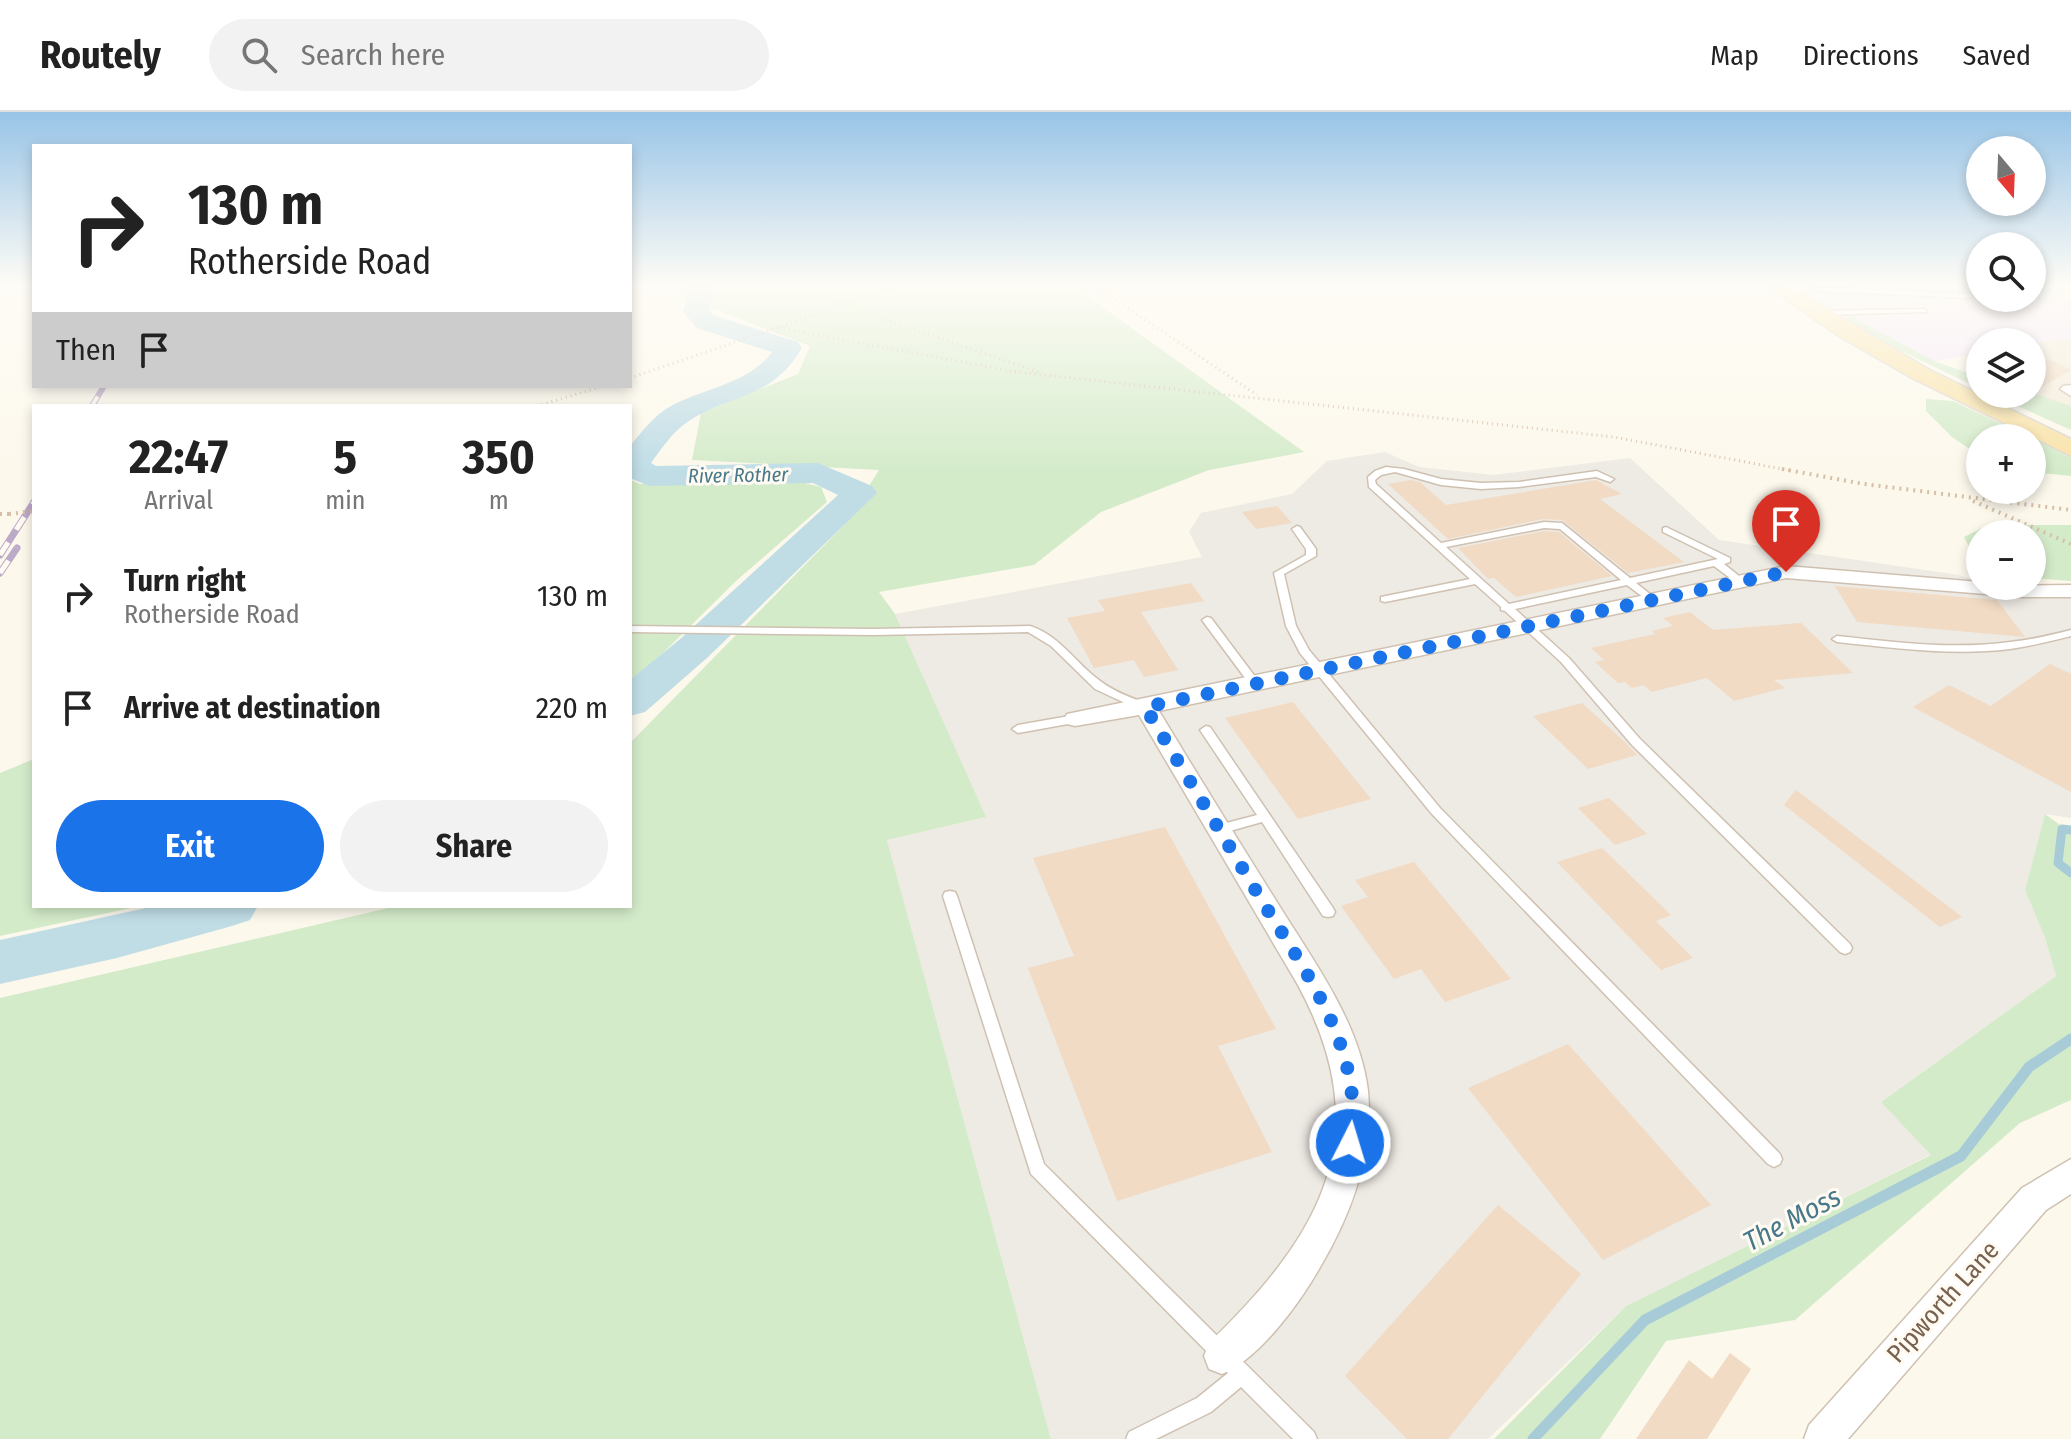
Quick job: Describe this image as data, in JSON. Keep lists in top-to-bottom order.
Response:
{
  "streets": {
    "street": ["Pipworth Lane"]
  },
  "water": ["River Rother", "The Moss"],
  "north": "bottom",
  "page": {
    "header": "Routely",
    "search": "Search here",
    "nav": ["Map", "Directions", "Saved"],
    "map_buttons": ["+", "−"],
    "turn": ["130 m", "Rotherside Road"],
    "then": "Then",
    "eta": [
      "22:47",
      "Arrival",
      "5",
      "min",
      "350",
      "m"
    ],
    "list": [
      {
        "name": "Turn right",
        "note": "Rotherside Road",
        "value": "130 m"
      },
      {
        "name": "Arrive at destination",
        "value": "220 m"
      }
    ],
    "buttons": ["Exit", "Share"]
  }
}
